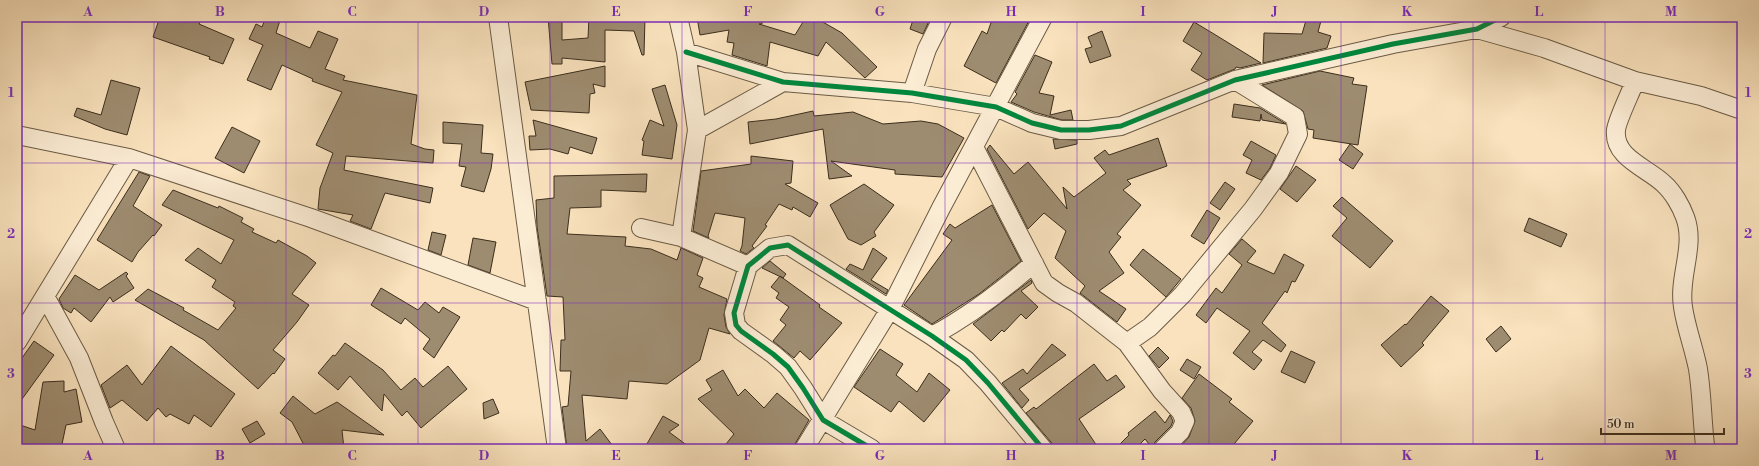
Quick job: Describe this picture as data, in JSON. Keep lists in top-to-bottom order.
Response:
{
  "scale_bar": "50 m",
  "grid": {
    "columns": [
      "A",
      "B",
      "C",
      "D",
      "E",
      "F",
      "G",
      "H",
      "I",
      "J",
      "K",
      "L",
      "M"
    ],
    "rows": ["1", "2", "3"]
  }
}
